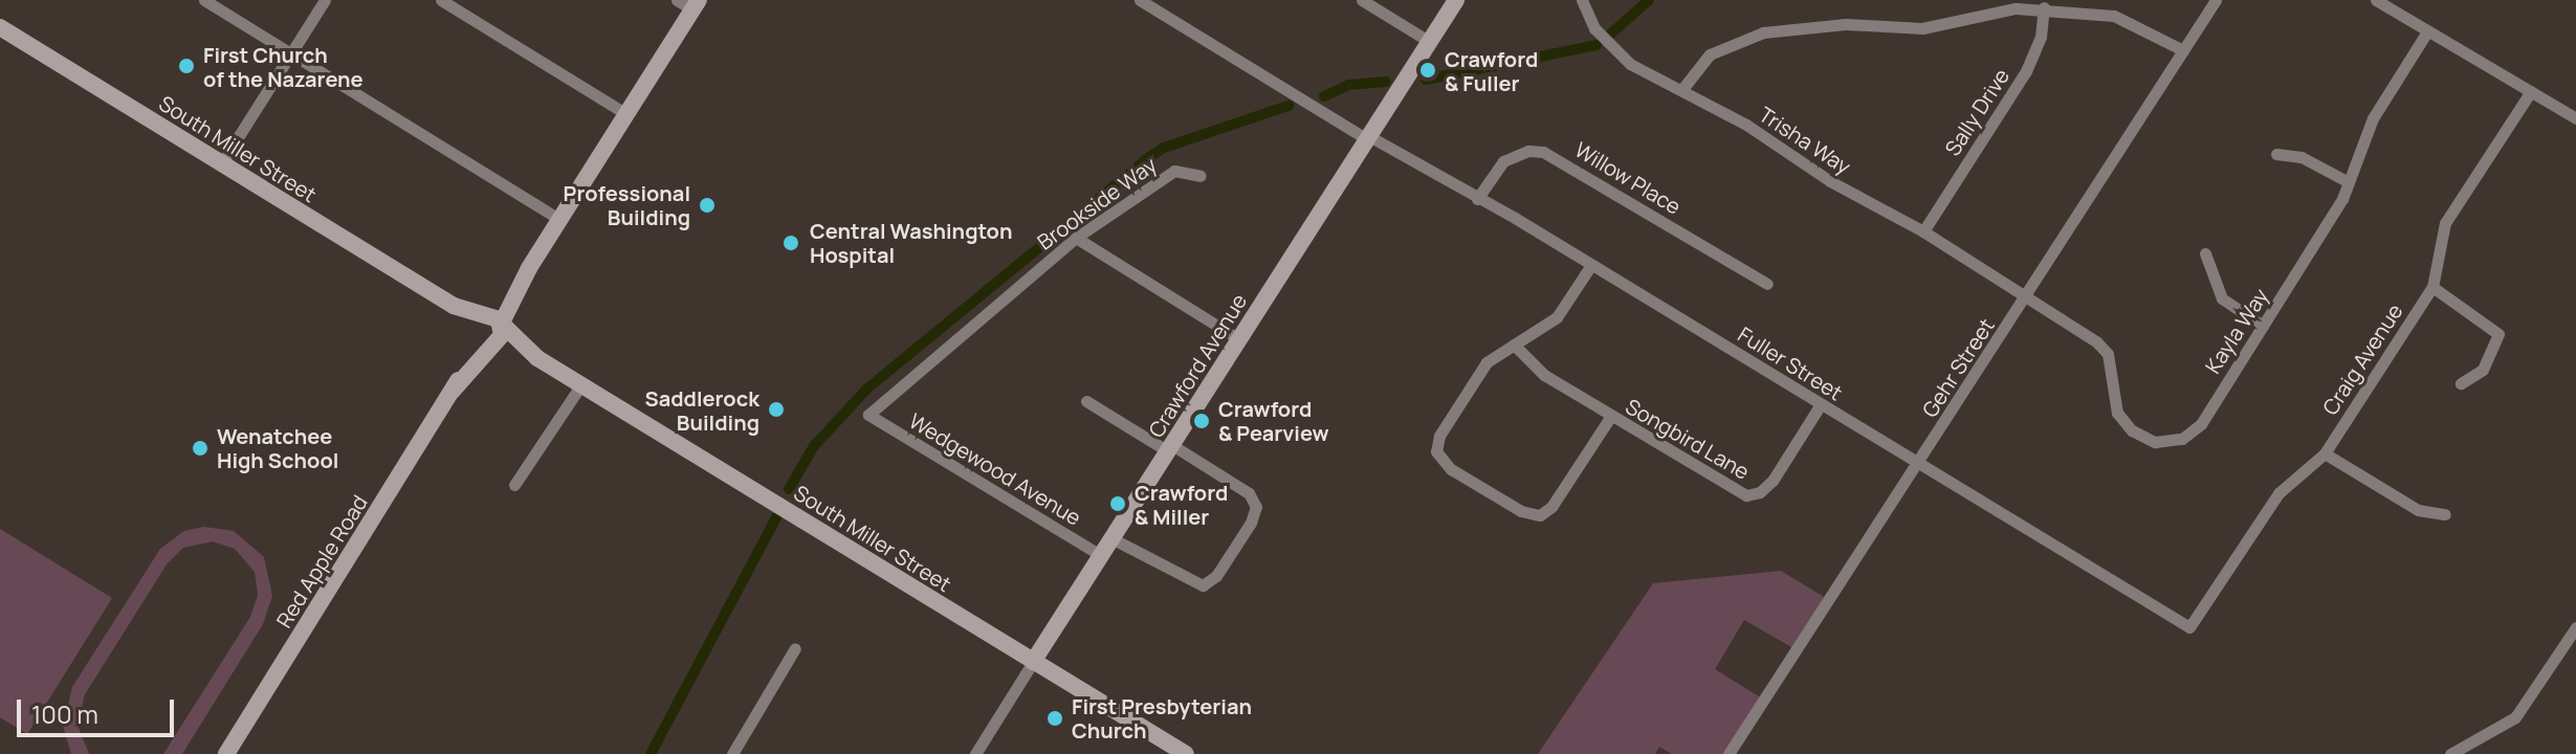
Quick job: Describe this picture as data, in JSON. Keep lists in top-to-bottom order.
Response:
{
  "streets": {
    "street": [
      "Sally Drive",
      "Trisha Way",
      "South Miller Street",
      "Willow Place",
      "Brookside Way",
      "Kayla Way",
      "Craig Avenue",
      "Fuller Street",
      "Crawford Avenue",
      "Gehr Street",
      "Songbird Lane",
      "Wedgewood Avenue",
      "Red Apple Road"
    ]
  },
  "crossings": [
    ["Sally Drive", "Trisha Way"],
    ["Trisha Way", "Kayla Way"],
    ["Trisha Way", "Gehr Street"],
    ["South Miller Street", "Crawford Avenue"],
    ["South Miller Street", "Red Apple Road"],
    ["Willow Place", "Fuller Street"],
    ["Brookside Way", "Wedgewood Avenue"],
    ["Kayla Way", "Gehr Street"],
    ["Craig Avenue", "Fuller Street"],
    ["Fuller Street", "Crawford Avenue"],
    ["Fuller Street", "Gehr Street"],
    ["Fuller Street", "Songbird Lane"],
    ["Crawford Avenue", "Wedgewood Avenue"]
  ],
  "places": [
    "First Church of the Nazarene",
    "Crawford & Fuller",
    "Professional Building",
    "Central Washington Hospital",
    "Saddlerock Building",
    "Crawford & Pearview",
    "Wenatchee High School",
    "Crawford & Miller",
    "First Presbyterian Church"
  ],
  "scale_bar": "100 m"
}
